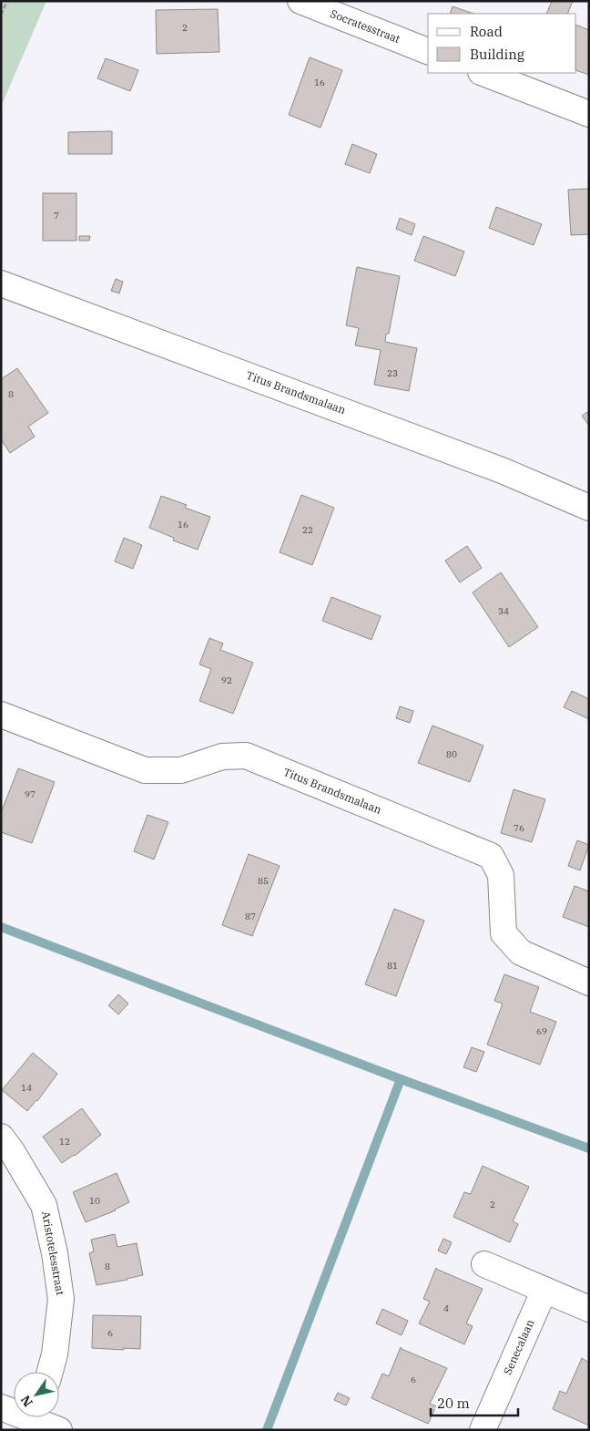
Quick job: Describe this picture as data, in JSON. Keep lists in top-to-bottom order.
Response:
{
  "streets": {
    "street": [
      "Socratesstraat",
      "Titus Brandsmalaan",
      "Aristotelesstraat",
      "Senecalaan"
    ]
  },
  "house_numbers": [
    "2",
    "16",
    "7",
    "23",
    "8",
    "16",
    "22",
    "34",
    "92",
    "80",
    "97",
    "76",
    "85",
    "87",
    "81",
    "69",
    "14",
    "12",
    "10",
    "2",
    "8",
    "4",
    "6",
    "6"
  ],
  "legend": ["Road", "Building"],
  "scale_bar": "20 m",
  "north": "bottom left"
}
